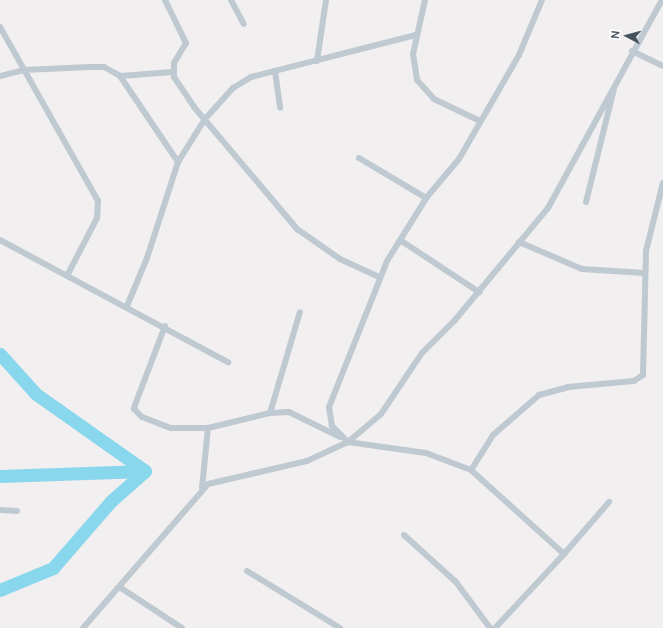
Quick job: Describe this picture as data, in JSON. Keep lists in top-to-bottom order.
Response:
{
  "north": "left"
}
